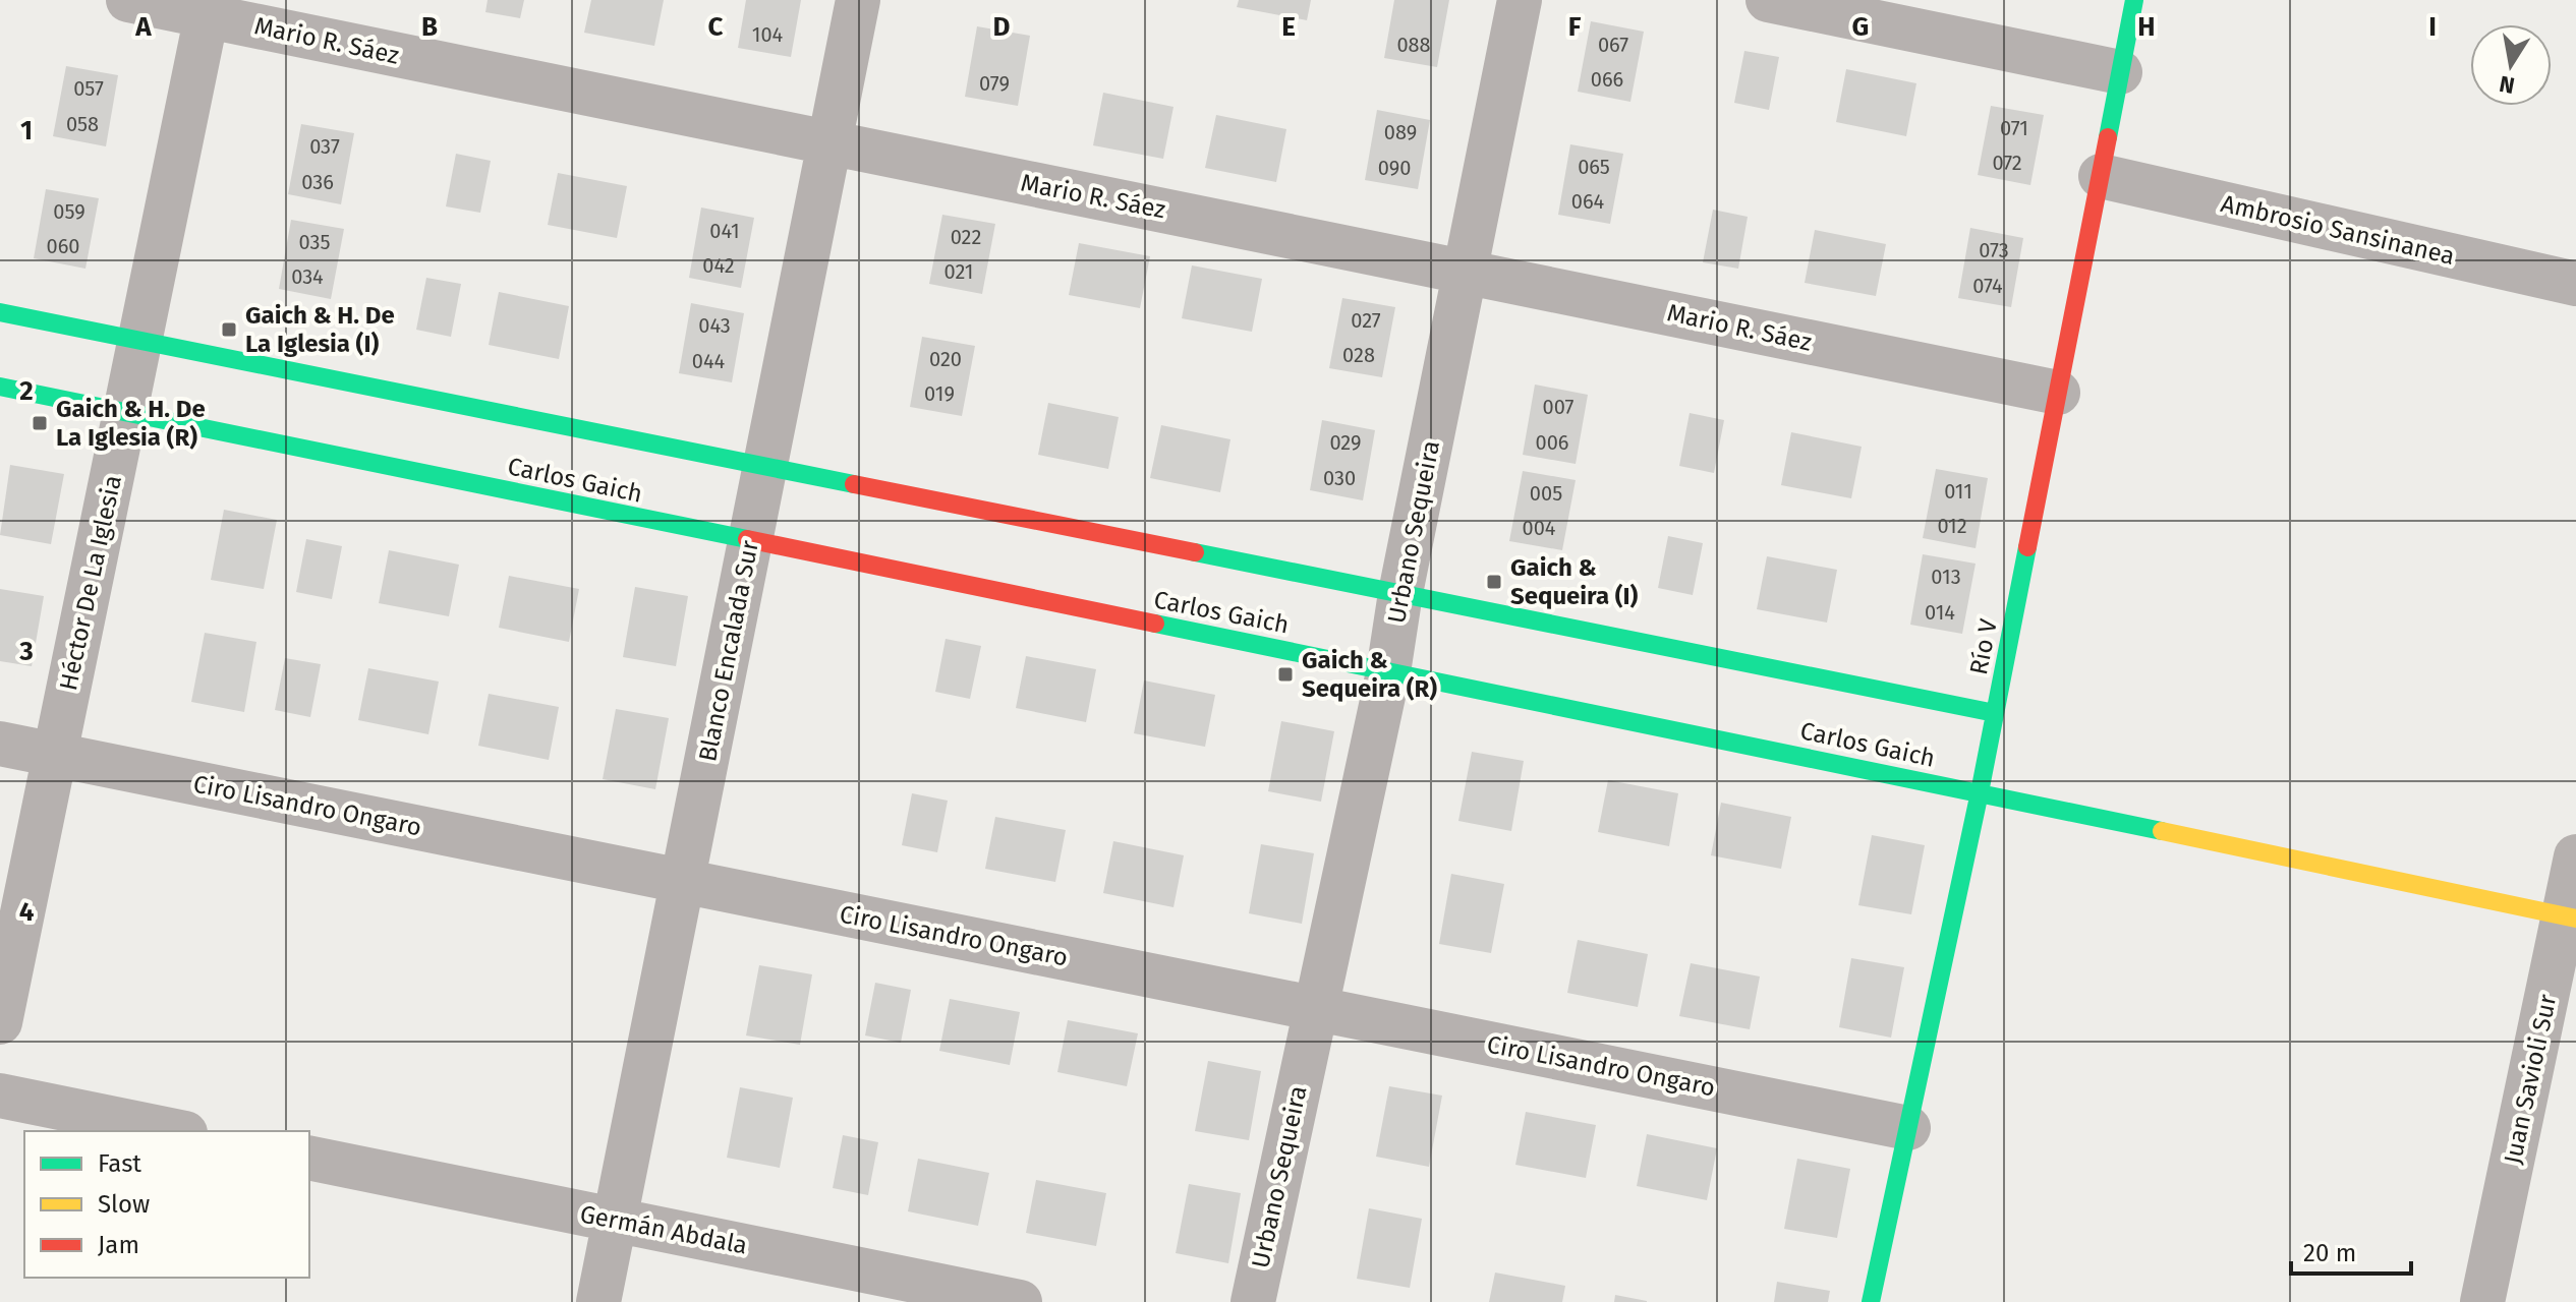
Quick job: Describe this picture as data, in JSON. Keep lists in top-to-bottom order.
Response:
{
  "streets": {
    "street": [
      "Mario R. Sáez",
      "Ambrosio Sansinanea",
      "Carlos Gaich",
      "Urbano Sequeira",
      "Héctor De La Iglesia",
      "Río V",
      "Blanco Encalada Sur",
      "Ciro Lisandro Ongaro",
      "Juan Savioli Sur",
      "Germán Abdala"
    ]
  },
  "crossings": [
    ["Mario R. Sáez", "Urbano Sequeira"],
    ["Mario R. Sáez", "Héctor De La Iglesia"],
    ["Mario R. Sáez", "Río V"],
    ["Mario R. Sáez", "Blanco Encalada Sur"],
    ["Ambrosio Sansinanea", "Río V"],
    ["Carlos Gaich", "Urbano Sequeira"],
    ["Carlos Gaich", "Héctor De La Iglesia"],
    ["Carlos Gaich", "Río V"],
    ["Carlos Gaich", "Blanco Encalada Sur"],
    ["Carlos Gaich", "Juan Savioli Sur"],
    ["Urbano Sequeira", "Ciro Lisandro Ongaro"],
    ["Héctor De La Iglesia", "Ciro Lisandro Ongaro"],
    ["Río V", "Ciro Lisandro Ongaro"],
    ["Blanco Encalada Sur", "Ciro Lisandro Ongaro"],
    ["Blanco Encalada Sur", "Germán Abdala"]
  ],
  "places": {
    "transit": [
      "Gaich & H. De La Iglesia (I)",
      "Gaich & H. De La Iglesia (R)",
      "Gaich & Sequeira (I)",
      "Gaich & Sequeira (R)"
    ]
  },
  "house_numbers": [
    "104",
    "088",
    "067",
    "066",
    "079",
    "057",
    "058",
    "071",
    "089",
    "037",
    "072",
    "065",
    "090",
    "036",
    "064",
    "059",
    "041",
    "022",
    "035",
    "060",
    "073",
    "042",
    "021",
    "034",
    "074",
    "027",
    "043",
    "028",
    "020",
    "044",
    "019",
    "007",
    "029",
    "006",
    "030",
    "011",
    "005",
    "012",
    "004",
    "013",
    "014"
  ],
  "legend": ["Fast", "Slow", "Jam"],
  "scale_bar": "20 m",
  "north": "bottom",
  "grid": {
    "columns": [
      "A",
      "B",
      "C",
      "D",
      "E",
      "F",
      "G",
      "H",
      "I"
    ],
    "rows": [
      "1",
      "2",
      "3",
      "4"
    ]
  }
}
